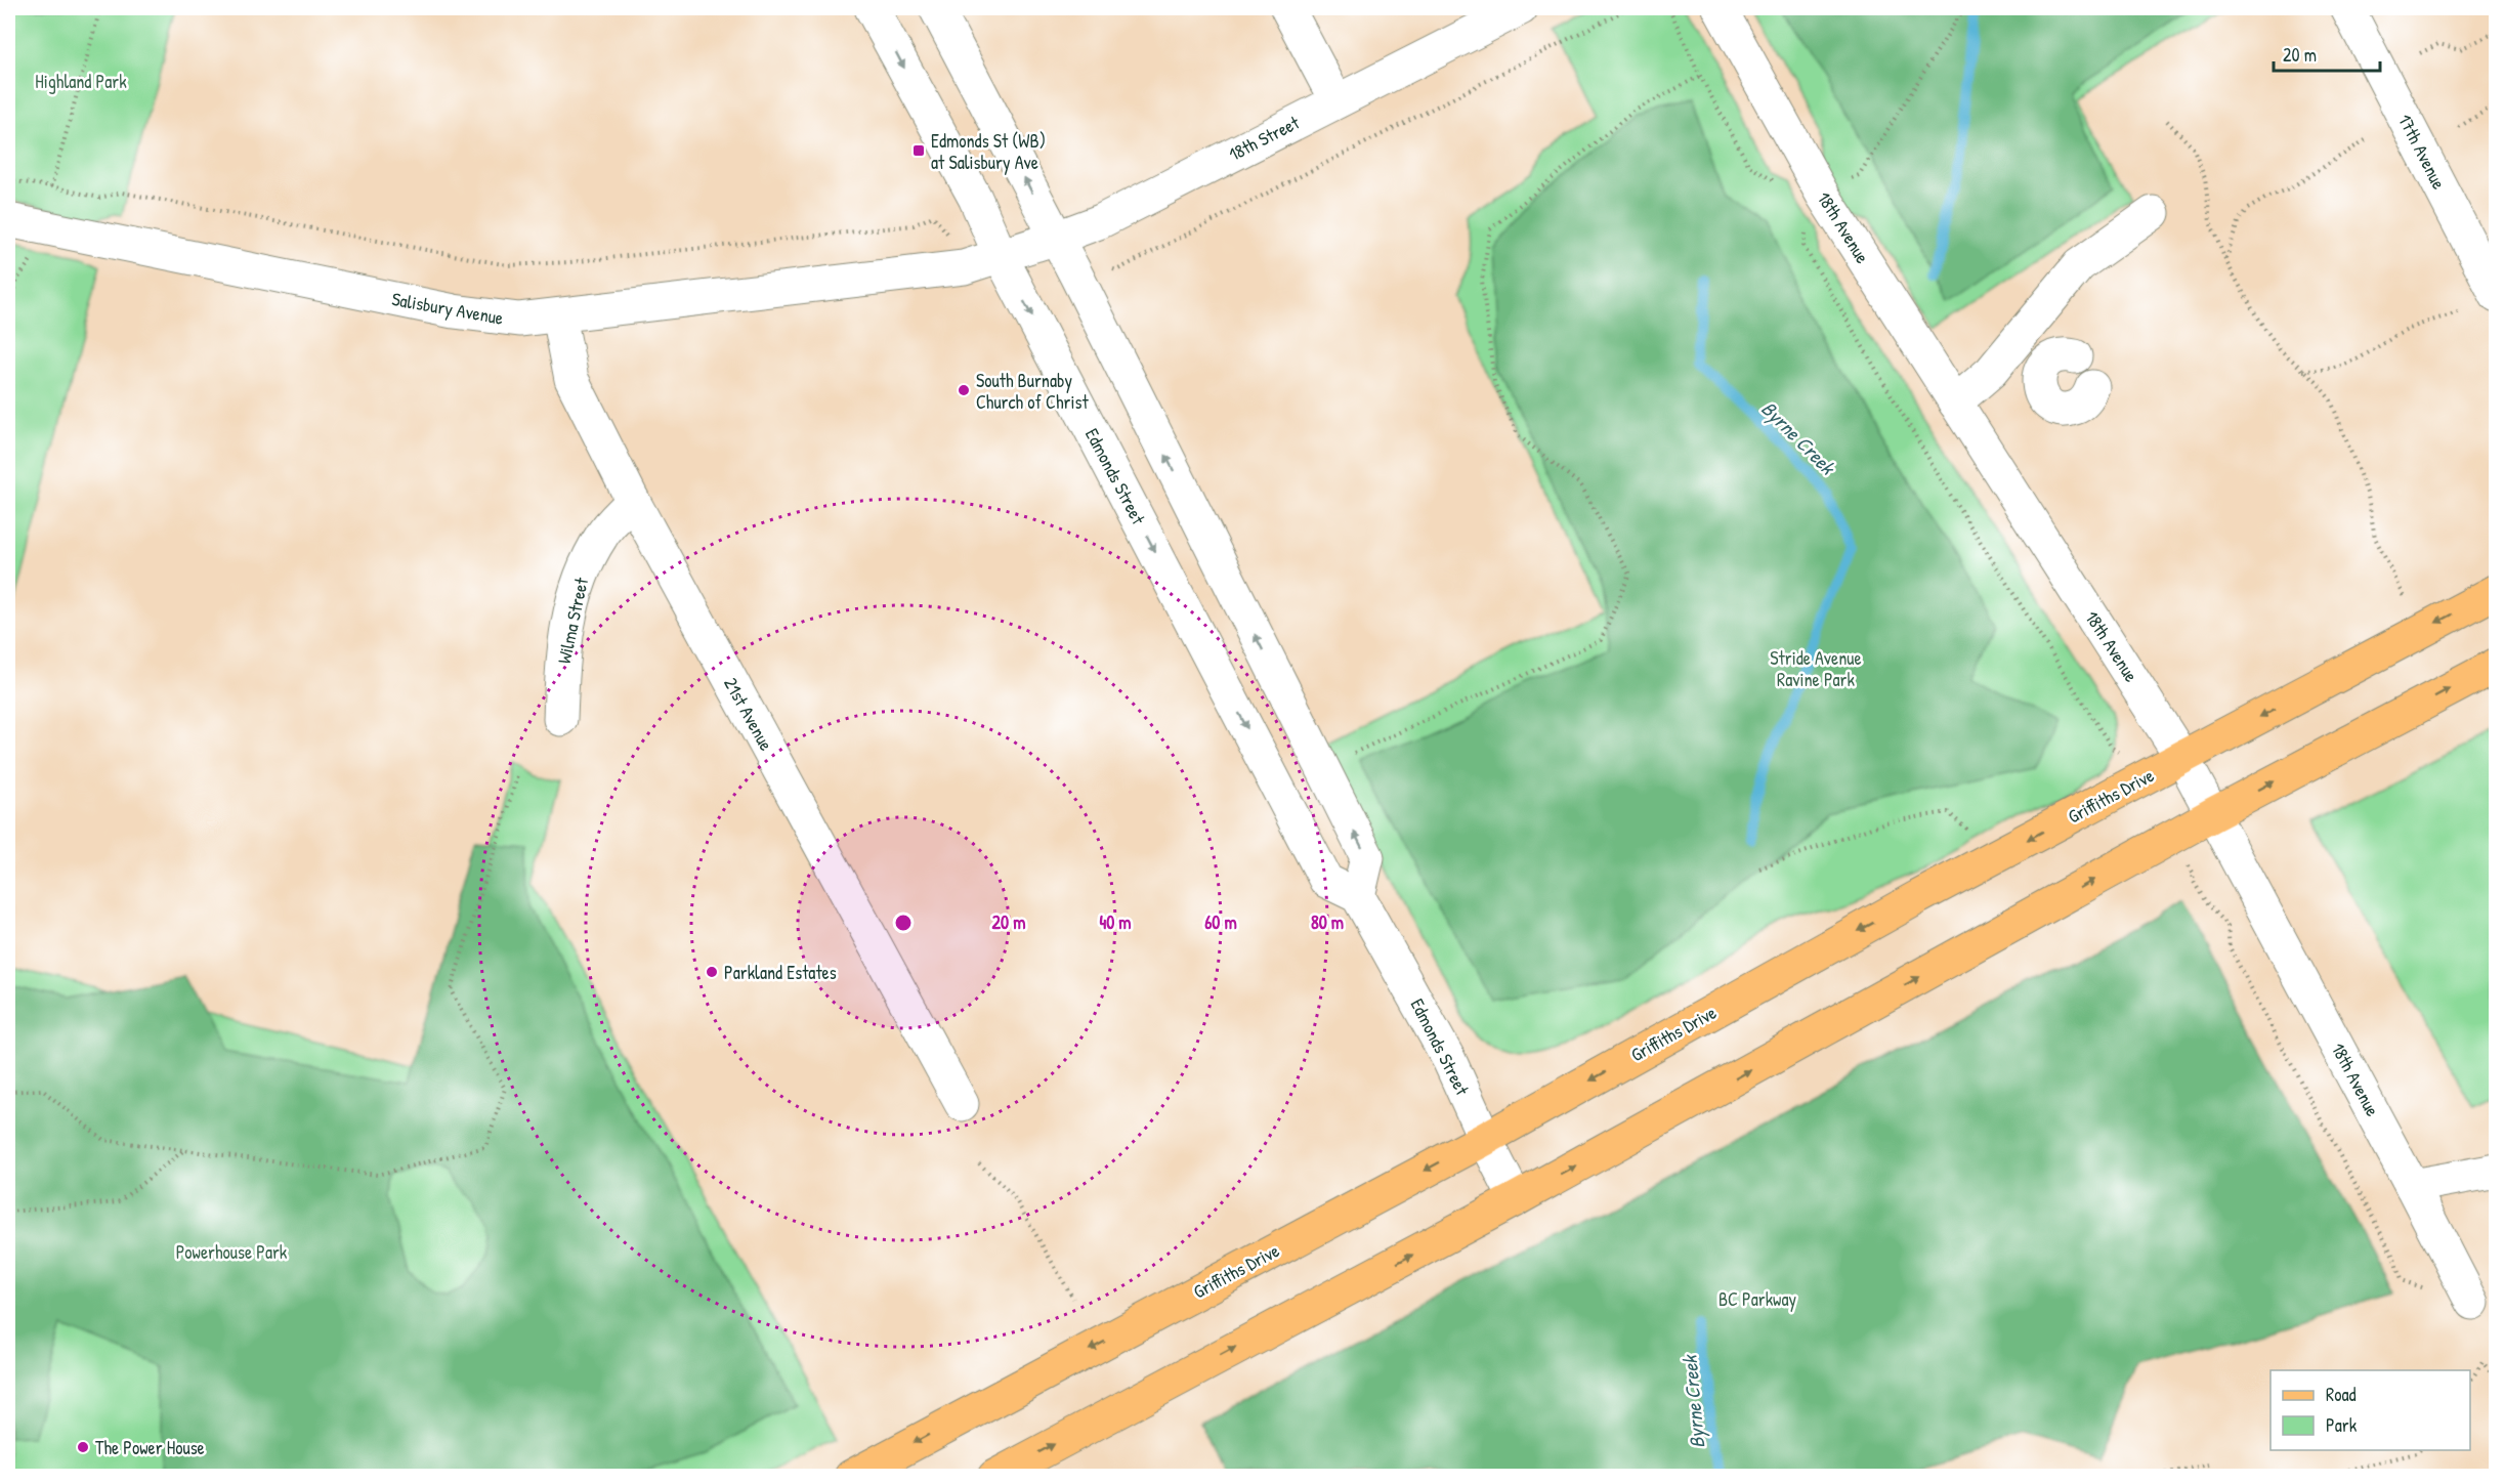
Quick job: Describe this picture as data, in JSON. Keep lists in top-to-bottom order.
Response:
{
  "streets": {
    "main road": ["Griffiths Drive"],
    "street": [
      "18th Street",
      "17th Avenue",
      "18th Avenue",
      "Salisbury Avenue",
      "Edmonds Street",
      "Wilma Street",
      "21st Avenue"
    ]
  },
  "crossings": [
    ["18th Street", "Salisbury Avenue"],
    ["18th Street", "Edmonds Street"],
    ["18th Avenue", "Griffiths Drive"],
    ["Salisbury Avenue", "Edmonds Street"],
    ["Salisbury Avenue", "21st Avenue"],
    ["Edmonds Street", "Griffiths Drive"],
    ["Wilma Street", "21st Avenue"]
  ],
  "water": ["Byrne Creek"],
  "parks": [
    "Highland Park",
    "Stride Avenue Ravine Park",
    "Powerhouse Park",
    "BC Parkway"
  ],
  "places": {
    "transit": ["Edmonds St (WB) at Salisbury Ave"],
    "other": ["South Burnaby Church of Christ", "Parkland Estates", "The Power House"]
  },
  "legend": ["Road", "Park"],
  "scale_bar": "20 m",
  "rings": [
    "20 m",
    "40 m",
    "60 m",
    "80 m"
  ]
}
